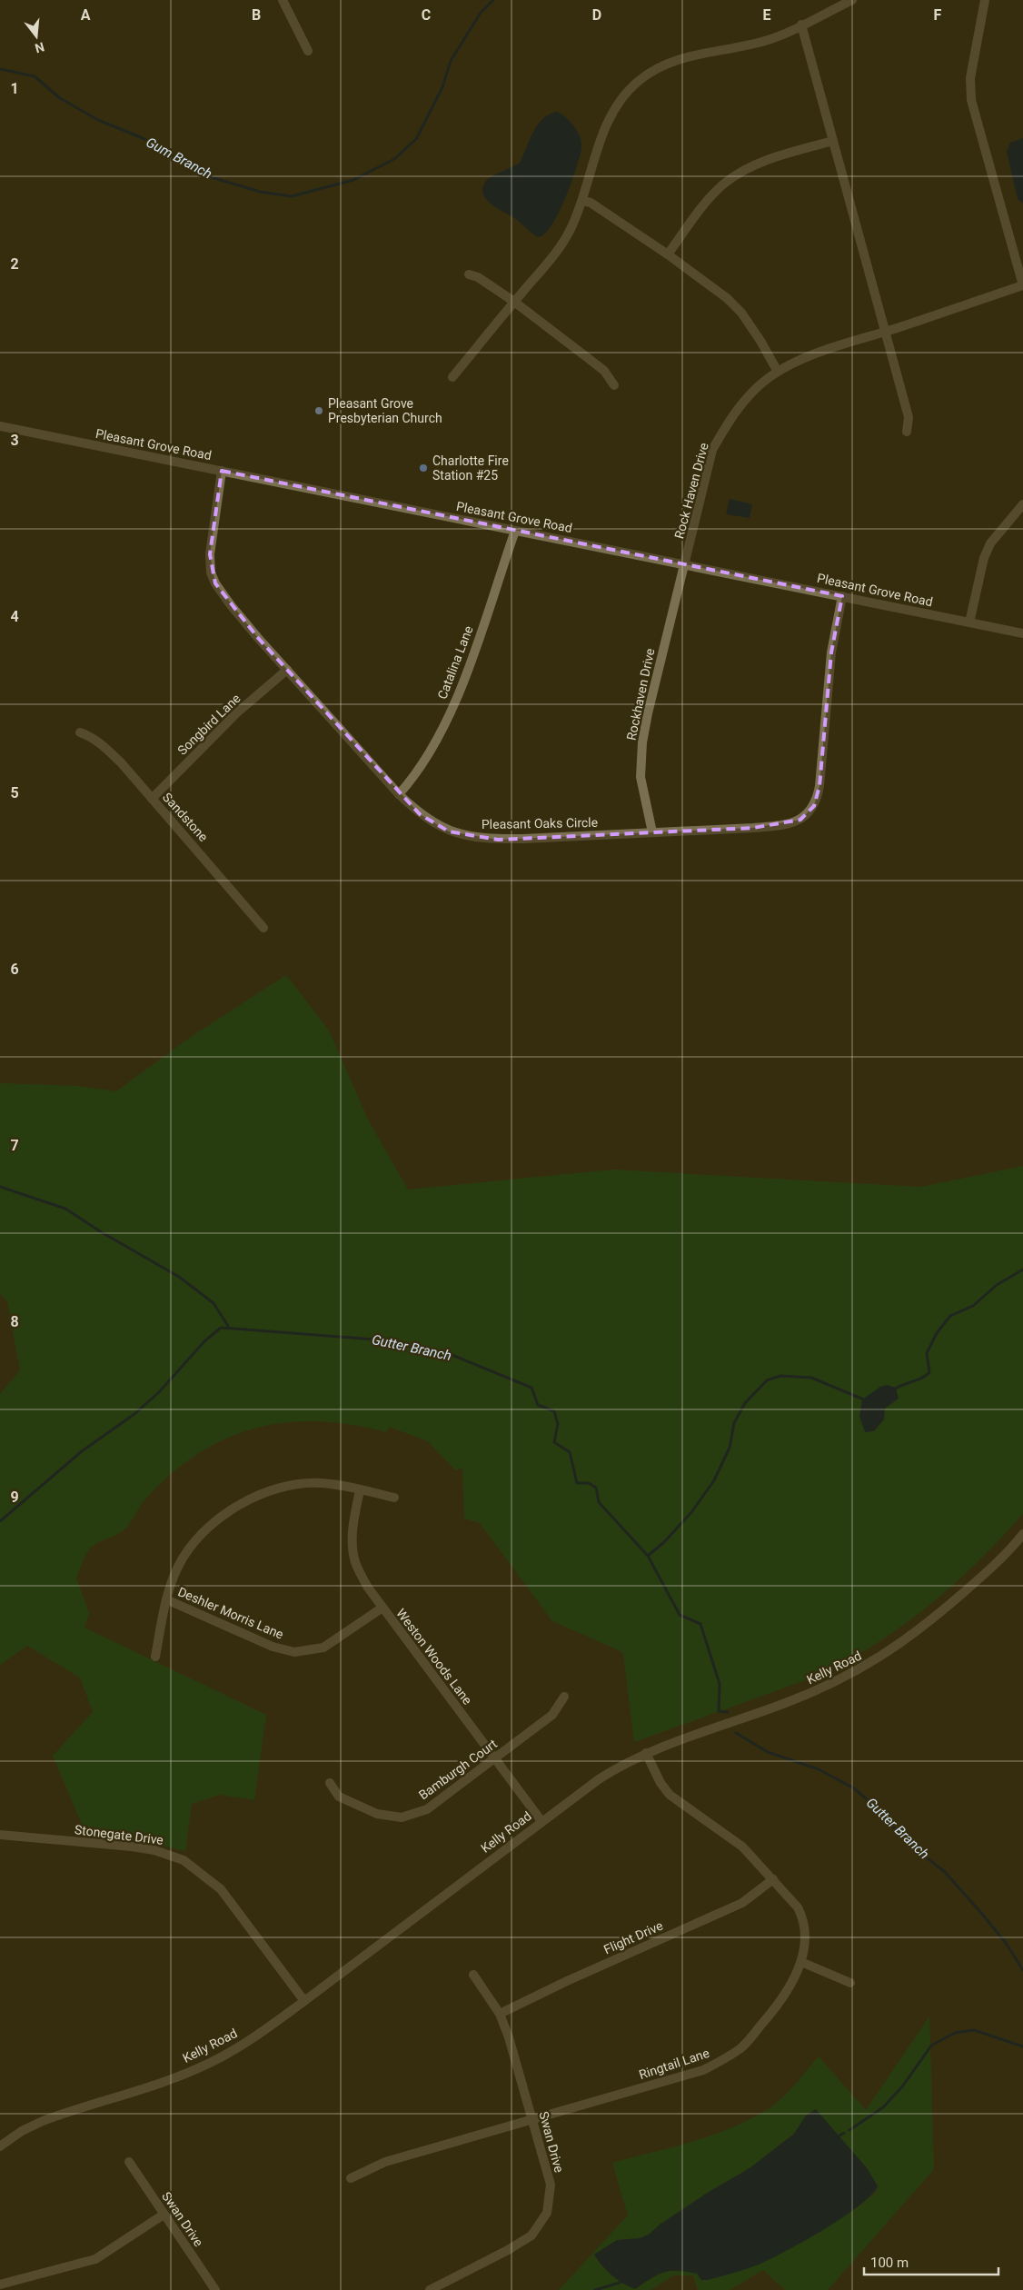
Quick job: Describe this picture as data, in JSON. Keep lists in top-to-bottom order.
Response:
{
  "streets": {
    "street": [
      "Pleasant Grove Road",
      "Rock Haven Drive",
      "Catalina Lane",
      "Rockhaven Drive",
      "Songbird Lane",
      "Sandstone",
      "Pleasant Oaks Circle",
      "Deshler Morris Lane",
      "Weston Woods Lane",
      "Kelly Road",
      "Bamburgh Court",
      "Stonegate Drive",
      "Flight Drive",
      "Ringtail Lane",
      "Swan Drive"
    ]
  },
  "crossings": [
    ["Pleasant Grove Road", "Rock Haven Drive"],
    ["Pleasant Grove Road", "Catalina Lane"],
    ["Pleasant Grove Road", "Rockhaven Drive"],
    ["Pleasant Grove Road", "Pleasant Oaks Circle"],
    ["Rock Haven Drive", "Rockhaven Drive"],
    ["Catalina Lane", "Pleasant Oaks Circle"],
    ["Rockhaven Drive", "Pleasant Oaks Circle"],
    ["Songbird Lane", "Sandstone"],
    ["Songbird Lane", "Pleasant Oaks Circle"],
    ["Deshler Morris Lane", "Weston Woods Lane"],
    ["Weston Woods Lane", "Kelly Road"],
    ["Weston Woods Lane", "Bamburgh Court"],
    ["Kelly Road", "Stonegate Drive"],
    ["Kelly Road", "Ringtail Lane"],
    ["Flight Drive", "Ringtail Lane"],
    ["Flight Drive", "Swan Drive"],
    ["Ringtail Lane", "Swan Drive"]
  ],
  "water": ["Gum Branch", "Gutter Branch"],
  "places": ["Pleasant Grove Presbyterian Church", "Charlotte Fire Station #25"],
  "scale_bar": "100 m",
  "north": "bottom",
  "grid": {
    "columns": [
      "A",
      "B",
      "C",
      "D",
      "E",
      "F"
    ],
    "rows": [
      "1",
      "2",
      "3",
      "4",
      "5",
      "6",
      "7",
      "8",
      "9"
    ]
  }
}
